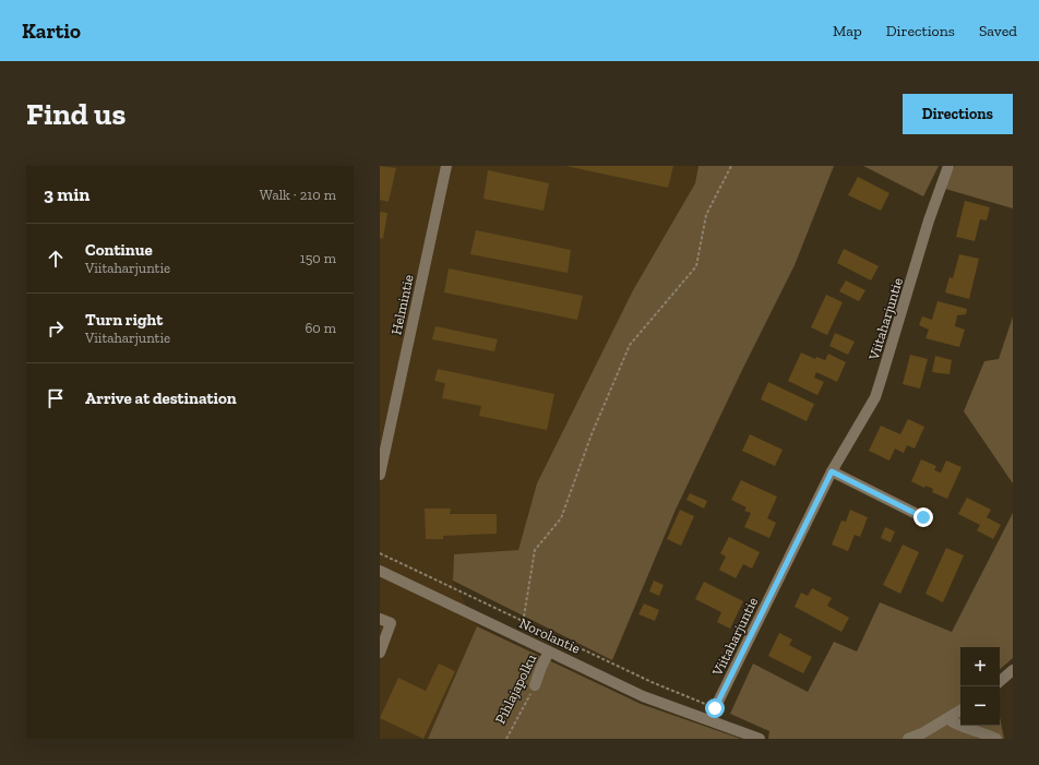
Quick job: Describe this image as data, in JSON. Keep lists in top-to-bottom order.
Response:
{
  "streets": {
    "street": [
      "Helmintie",
      "Viitaharjuntie",
      "Norolantie",
      "Pihlajapolku"
    ]
  },
  "crossings": [
    ["Viitaharjuntie", "Norolantie"],
    ["Norolantie", "Pihlajapolku"]
  ],
  "page": {
    "header": "Kartio",
    "nav": ["Map", "Directions", "Saved"],
    "buttons": "Directions",
    "title": "Find us",
    "heading": ["3 min", "Walk · 210 m"],
    "list": [
      ["Continue", "Viitaharjuntie", "150 m"],
      ["Turn right", "Viitaharjuntie", "60 m"],
      "Arrive at destination"
    ],
    "map_buttons": ["+", "−"]
  }
}
